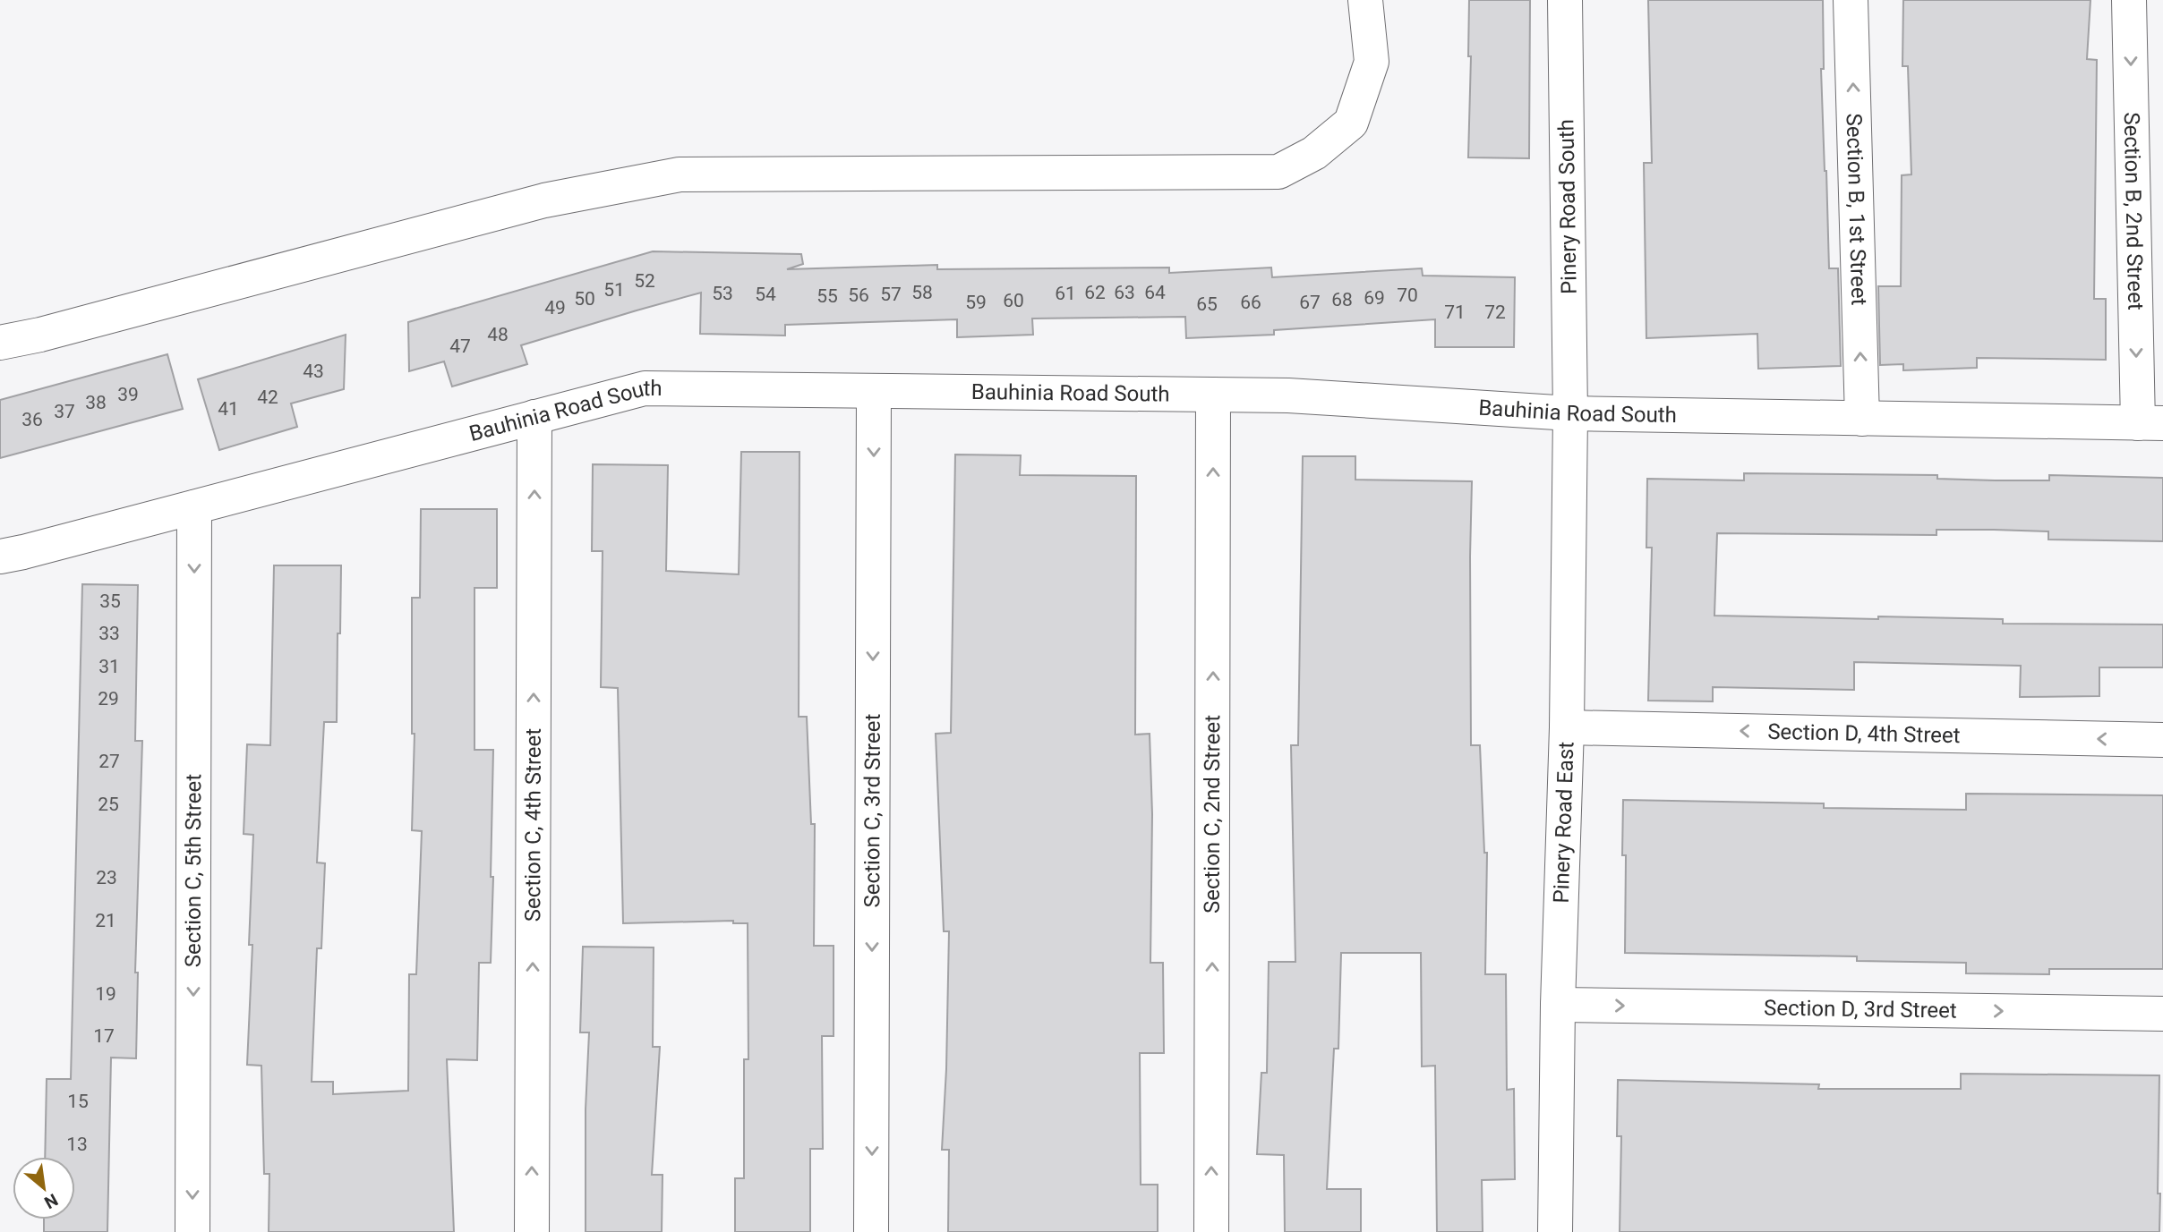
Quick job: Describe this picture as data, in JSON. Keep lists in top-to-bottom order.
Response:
{
  "streets": {
    "street": [
      "Pinery Road South",
      "Section B, 1st Street",
      "Section B, 2nd Street",
      "Bauhinia Road South",
      "Section D, 4th Street",
      "Section C, 3rd Street",
      "Section C, 2nd Street",
      "Pinery Road East",
      "Section C, 4th Street",
      "Section C, 5th Street",
      "Section D, 3rd Street"
    ]
  },
  "crossings": [
    ["Pinery Road South", "Bauhinia Road South"],
    ["Pinery Road South", "Pinery Road East"],
    ["Section B, 1st Street", "Bauhinia Road South"],
    ["Section B, 2nd Street", "Bauhinia Road South"],
    ["Bauhinia Road South", "Section C, 3rd Street"],
    ["Bauhinia Road South", "Section C, 2nd Street"],
    ["Bauhinia Road South", "Pinery Road East"],
    ["Bauhinia Road South", "Section C, 4th Street"],
    ["Bauhinia Road South", "Section C, 5th Street"],
    ["Section D, 4th Street", "Pinery Road East"],
    ["Pinery Road East", "Section D, 3rd Street"]
  ],
  "one_way": [
    "Section B, 1st Street",
    "Section B, 2nd Street",
    "Section D, 4th Street",
    "Section C, 3rd Street",
    "Section C, 2nd Street",
    "Section C, 4th Street",
    "Section C, 5th Street",
    "Section D, 3rd Street"
  ],
  "house_numbers": [
    "52",
    "51",
    "58",
    "62",
    "63",
    "64",
    "53",
    "61",
    "54",
    "57",
    "56",
    "70",
    "55",
    "69",
    "50",
    "68",
    "60",
    "59",
    "66",
    "67",
    "65",
    "49",
    "71",
    "72",
    "48",
    "47",
    "43",
    "39",
    "42",
    "38",
    "41",
    "37",
    "36",
    "35",
    "33",
    "31",
    "29",
    "27",
    "25",
    "23",
    "21",
    "19",
    "17",
    "15",
    "13"
  ],
  "north": "bottom right"
}
